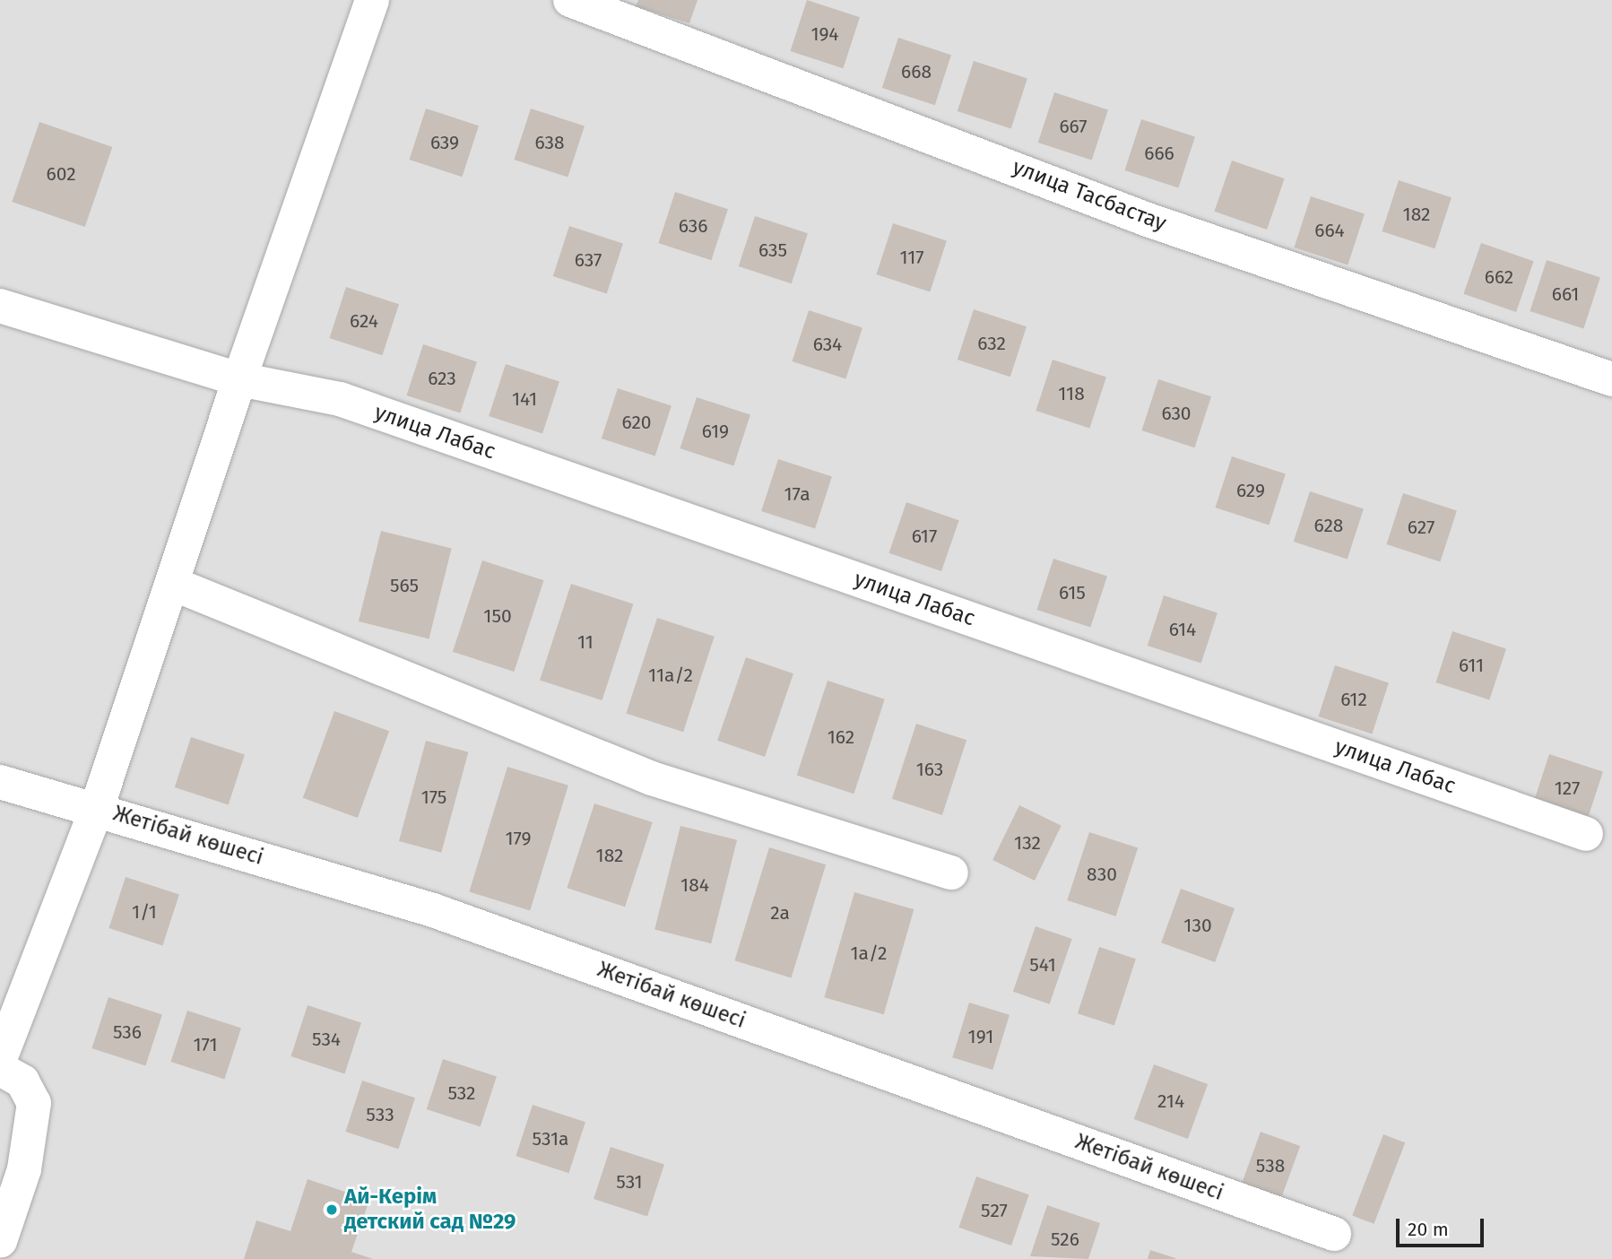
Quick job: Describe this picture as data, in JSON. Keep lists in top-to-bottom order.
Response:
{
  "streets": {
    "street": ["улица Тасбастау", "улица Лабас", "Жетібай көшесі"]
  },
  "places": ["Ай-Керім детский сад №29"],
  "house_numbers": [
    "194",
    "668",
    "667",
    "639",
    "638",
    "666",
    "602",
    "182",
    "636",
    "664",
    "635",
    "117",
    "637",
    "662",
    "661",
    "624",
    "632",
    "634",
    "623",
    "118",
    "141",
    "630",
    "620",
    "619",
    "629",
    "17а",
    "628",
    "627",
    "617",
    "565",
    "615",
    "150",
    "614",
    "11",
    "611",
    "11а/2",
    "612",
    "162",
    "163",
    "127",
    "175",
    "179",
    "132",
    "182",
    "830",
    "184",
    "1/1",
    "2а",
    "130",
    "1а/2",
    "541",
    "536",
    "191",
    "534",
    "171",
    "532",
    "214",
    "533",
    "531а",
    "538",
    "531",
    "527",
    "526"
  ],
  "scale_bar": "20 m"
}
